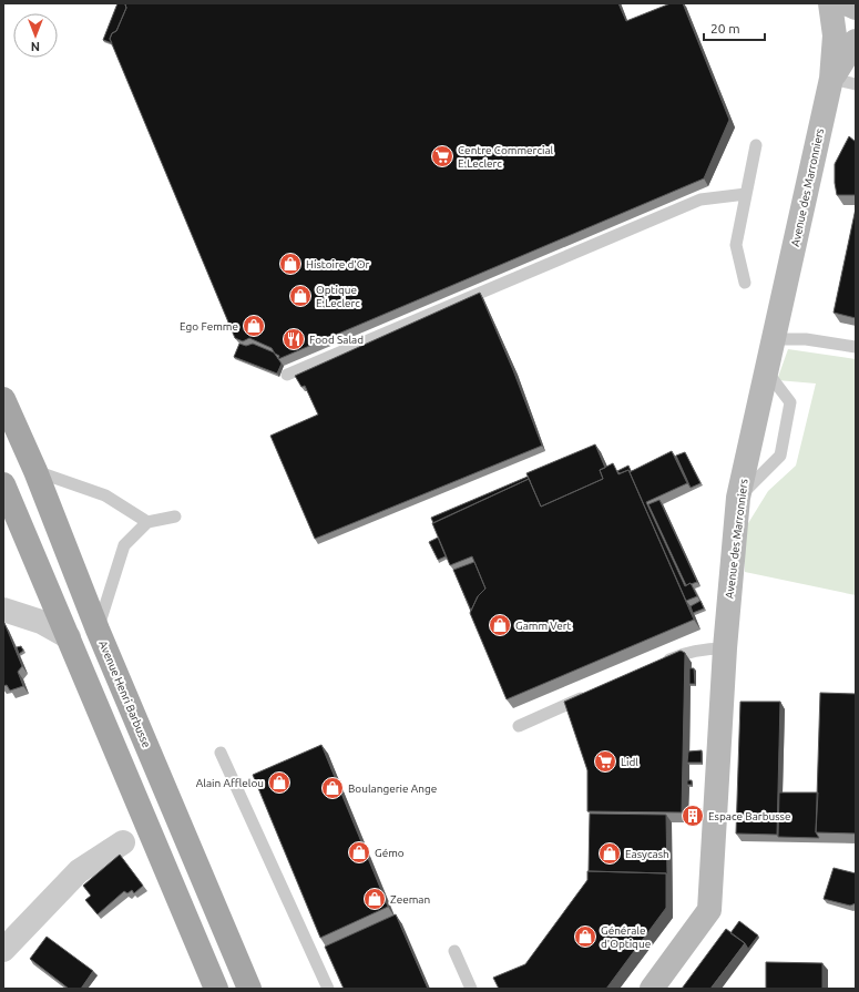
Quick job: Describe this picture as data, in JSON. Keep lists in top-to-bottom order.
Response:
{
  "streets": {
    "main road": ["Avenue des Marronniers", "Avenue Henri Barbusse"]
  },
  "places": {
    "supermarket": ["Centre Commercial E.Leclerc", "Lidl"],
    "shop": [
      "Histoire d'Or",
      "Optique E.Leclerc",
      "Ego Femme",
      "Gamm Vert",
      "Alain Afflelou",
      "Boulangerie Ange",
      "Gémo",
      "Easycash",
      "Zeeman",
      "Générale d'Optique"
    ],
    "restaurant": ["Food Salad"],
    "building": ["Espace Barbusse"]
  },
  "scale_bar": "20 m",
  "north": "bottom"
}
